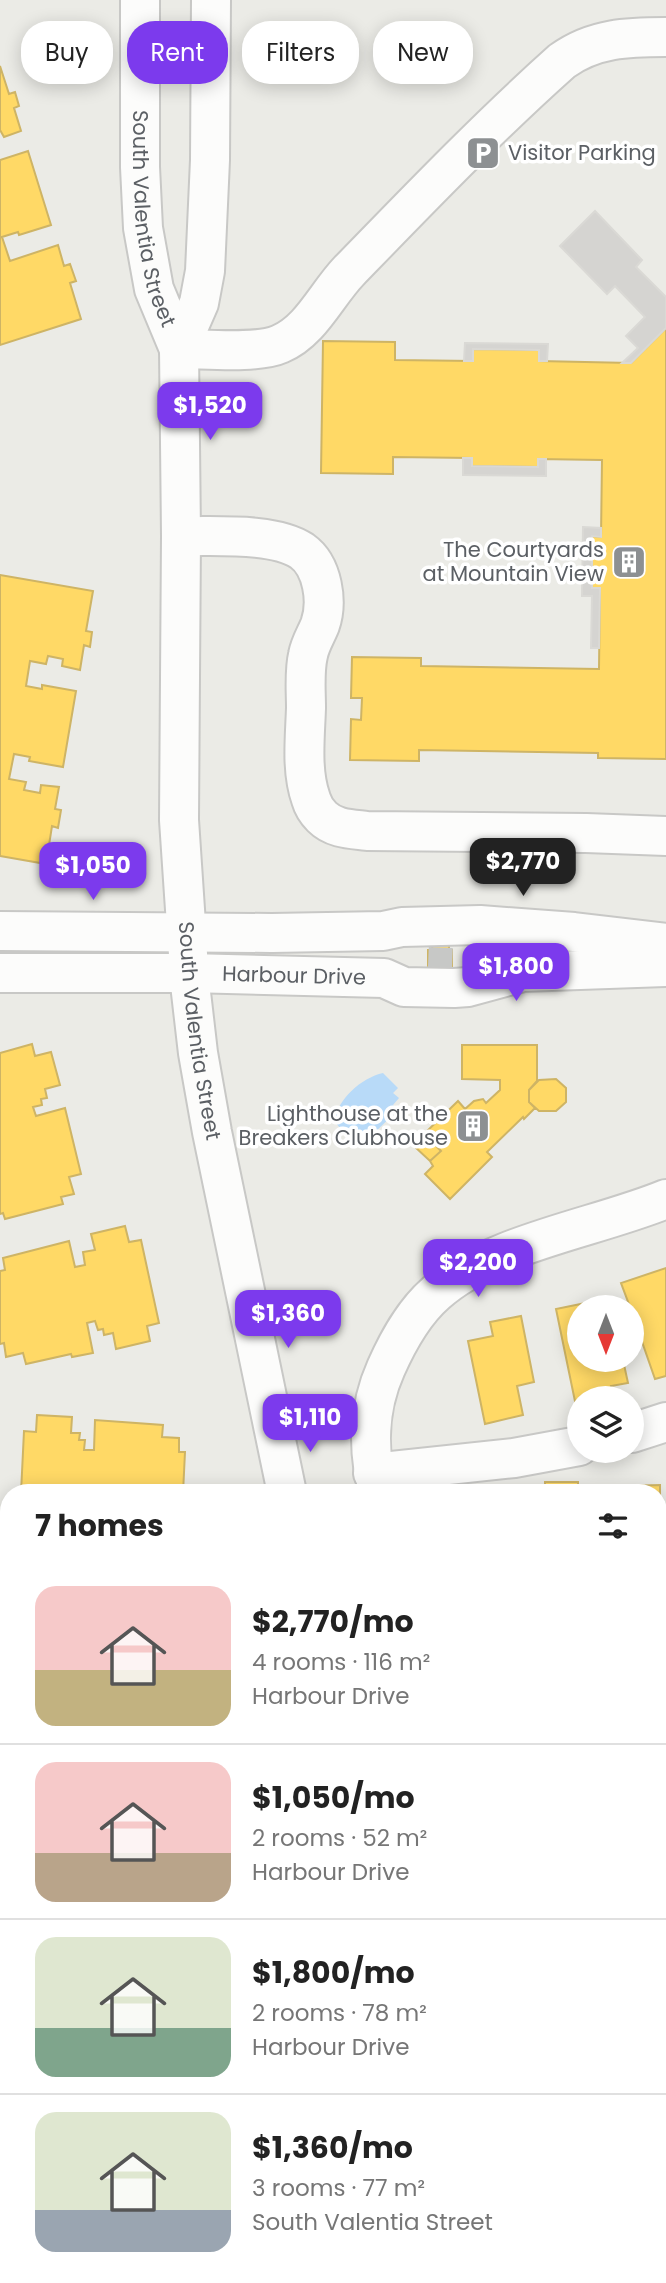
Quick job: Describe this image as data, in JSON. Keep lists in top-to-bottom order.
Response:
{
  "streets": {
    "street": ["South Valentia Street", "Harbour Drive"]
  },
  "crossings": [
    ["South Valentia Street", "Harbour Drive"]
  ],
  "places": {
    "parking": ["Visitor Parking"],
    "building": ["The Courtyards at Mountain View", "Lighthouse at the Breakers Clubhouse"]
  },
  "north": "bottom",
  "page": {
    "chip": [
      "Buy",
      "Rent",
      "Filters",
      "New"
    ],
    "price": [
      "$1,520",
      "$2,770",
      "$1,050",
      "$1,800",
      "$2,200",
      "$1,360",
      "$1,110"
    ],
    "heading": "7 homes",
    "list": [
      {
        "name": "$2,770/mo",
        "note": "4 rooms · 116 m² · Harbour Drive"
      },
      {
        "name": "$1,050/mo",
        "note": "2 rooms · 52 m² · Harbour Drive"
      },
      {
        "name": "$1,800/mo",
        "note": "2 rooms · 78 m² · Harbour Drive"
      },
      {
        "name": "$1,360/mo",
        "note": "3 rooms · 77 m² · South Valentia Street"
      }
    ]
  }
}
